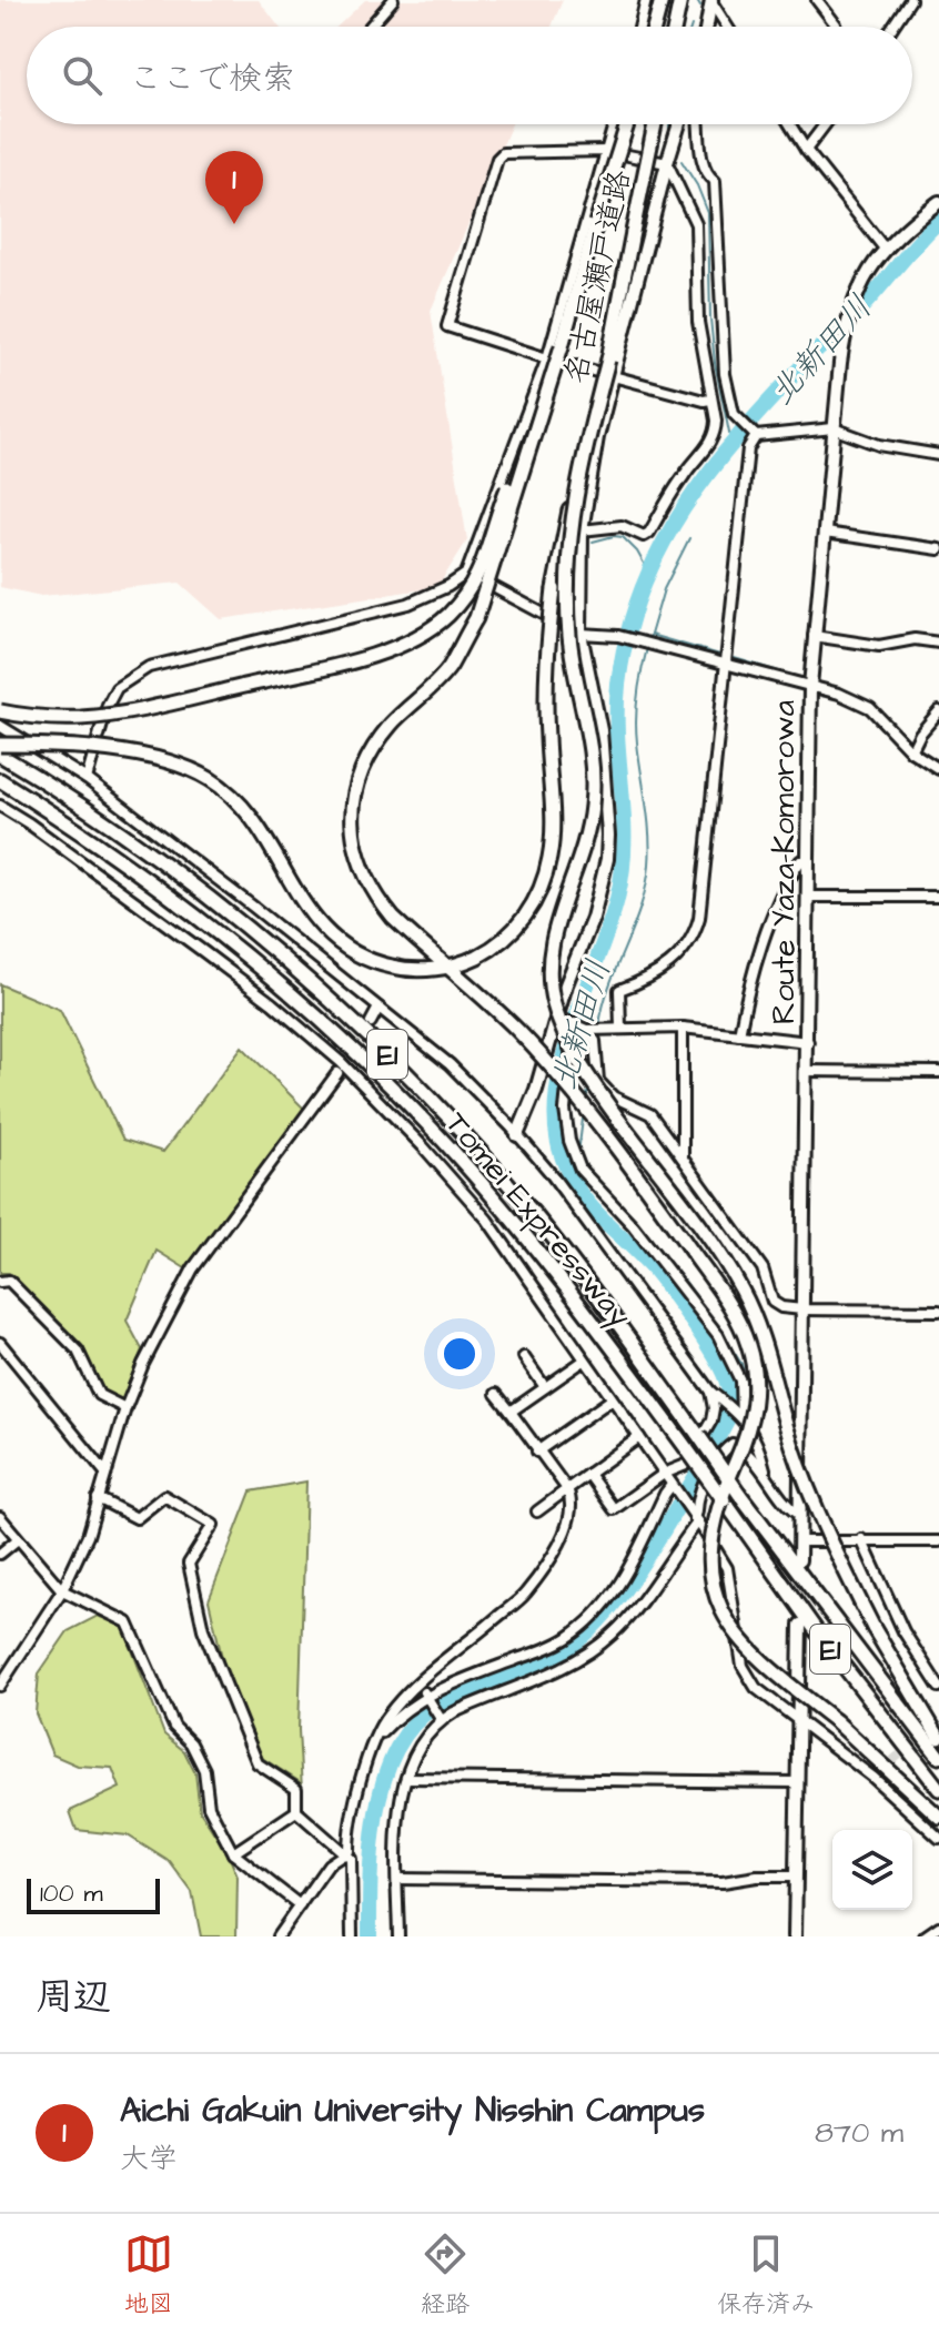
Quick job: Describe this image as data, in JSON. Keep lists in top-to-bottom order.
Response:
{
  "streets": {
    "highway": ["名古屋瀬戸道路", "E1", "Tomei Expressway"],
    "main road": ["Route Yaza-Komorowa"]
  },
  "water": ["北新田川"],
  "scale_bar": "100 m",
  "page": {
    "search": "ここで検索",
    "pins": "1",
    "scale": "100 m",
    "heading": "周辺",
    "list": [
      {
        "mark": "1",
        "name": "Aichi Gakuin University Nisshin Campus",
        "note": "大学",
        "value": "870 m"
      }
    ],
    "nav": ["地図", "経路", "保存済み"]
  }
}
